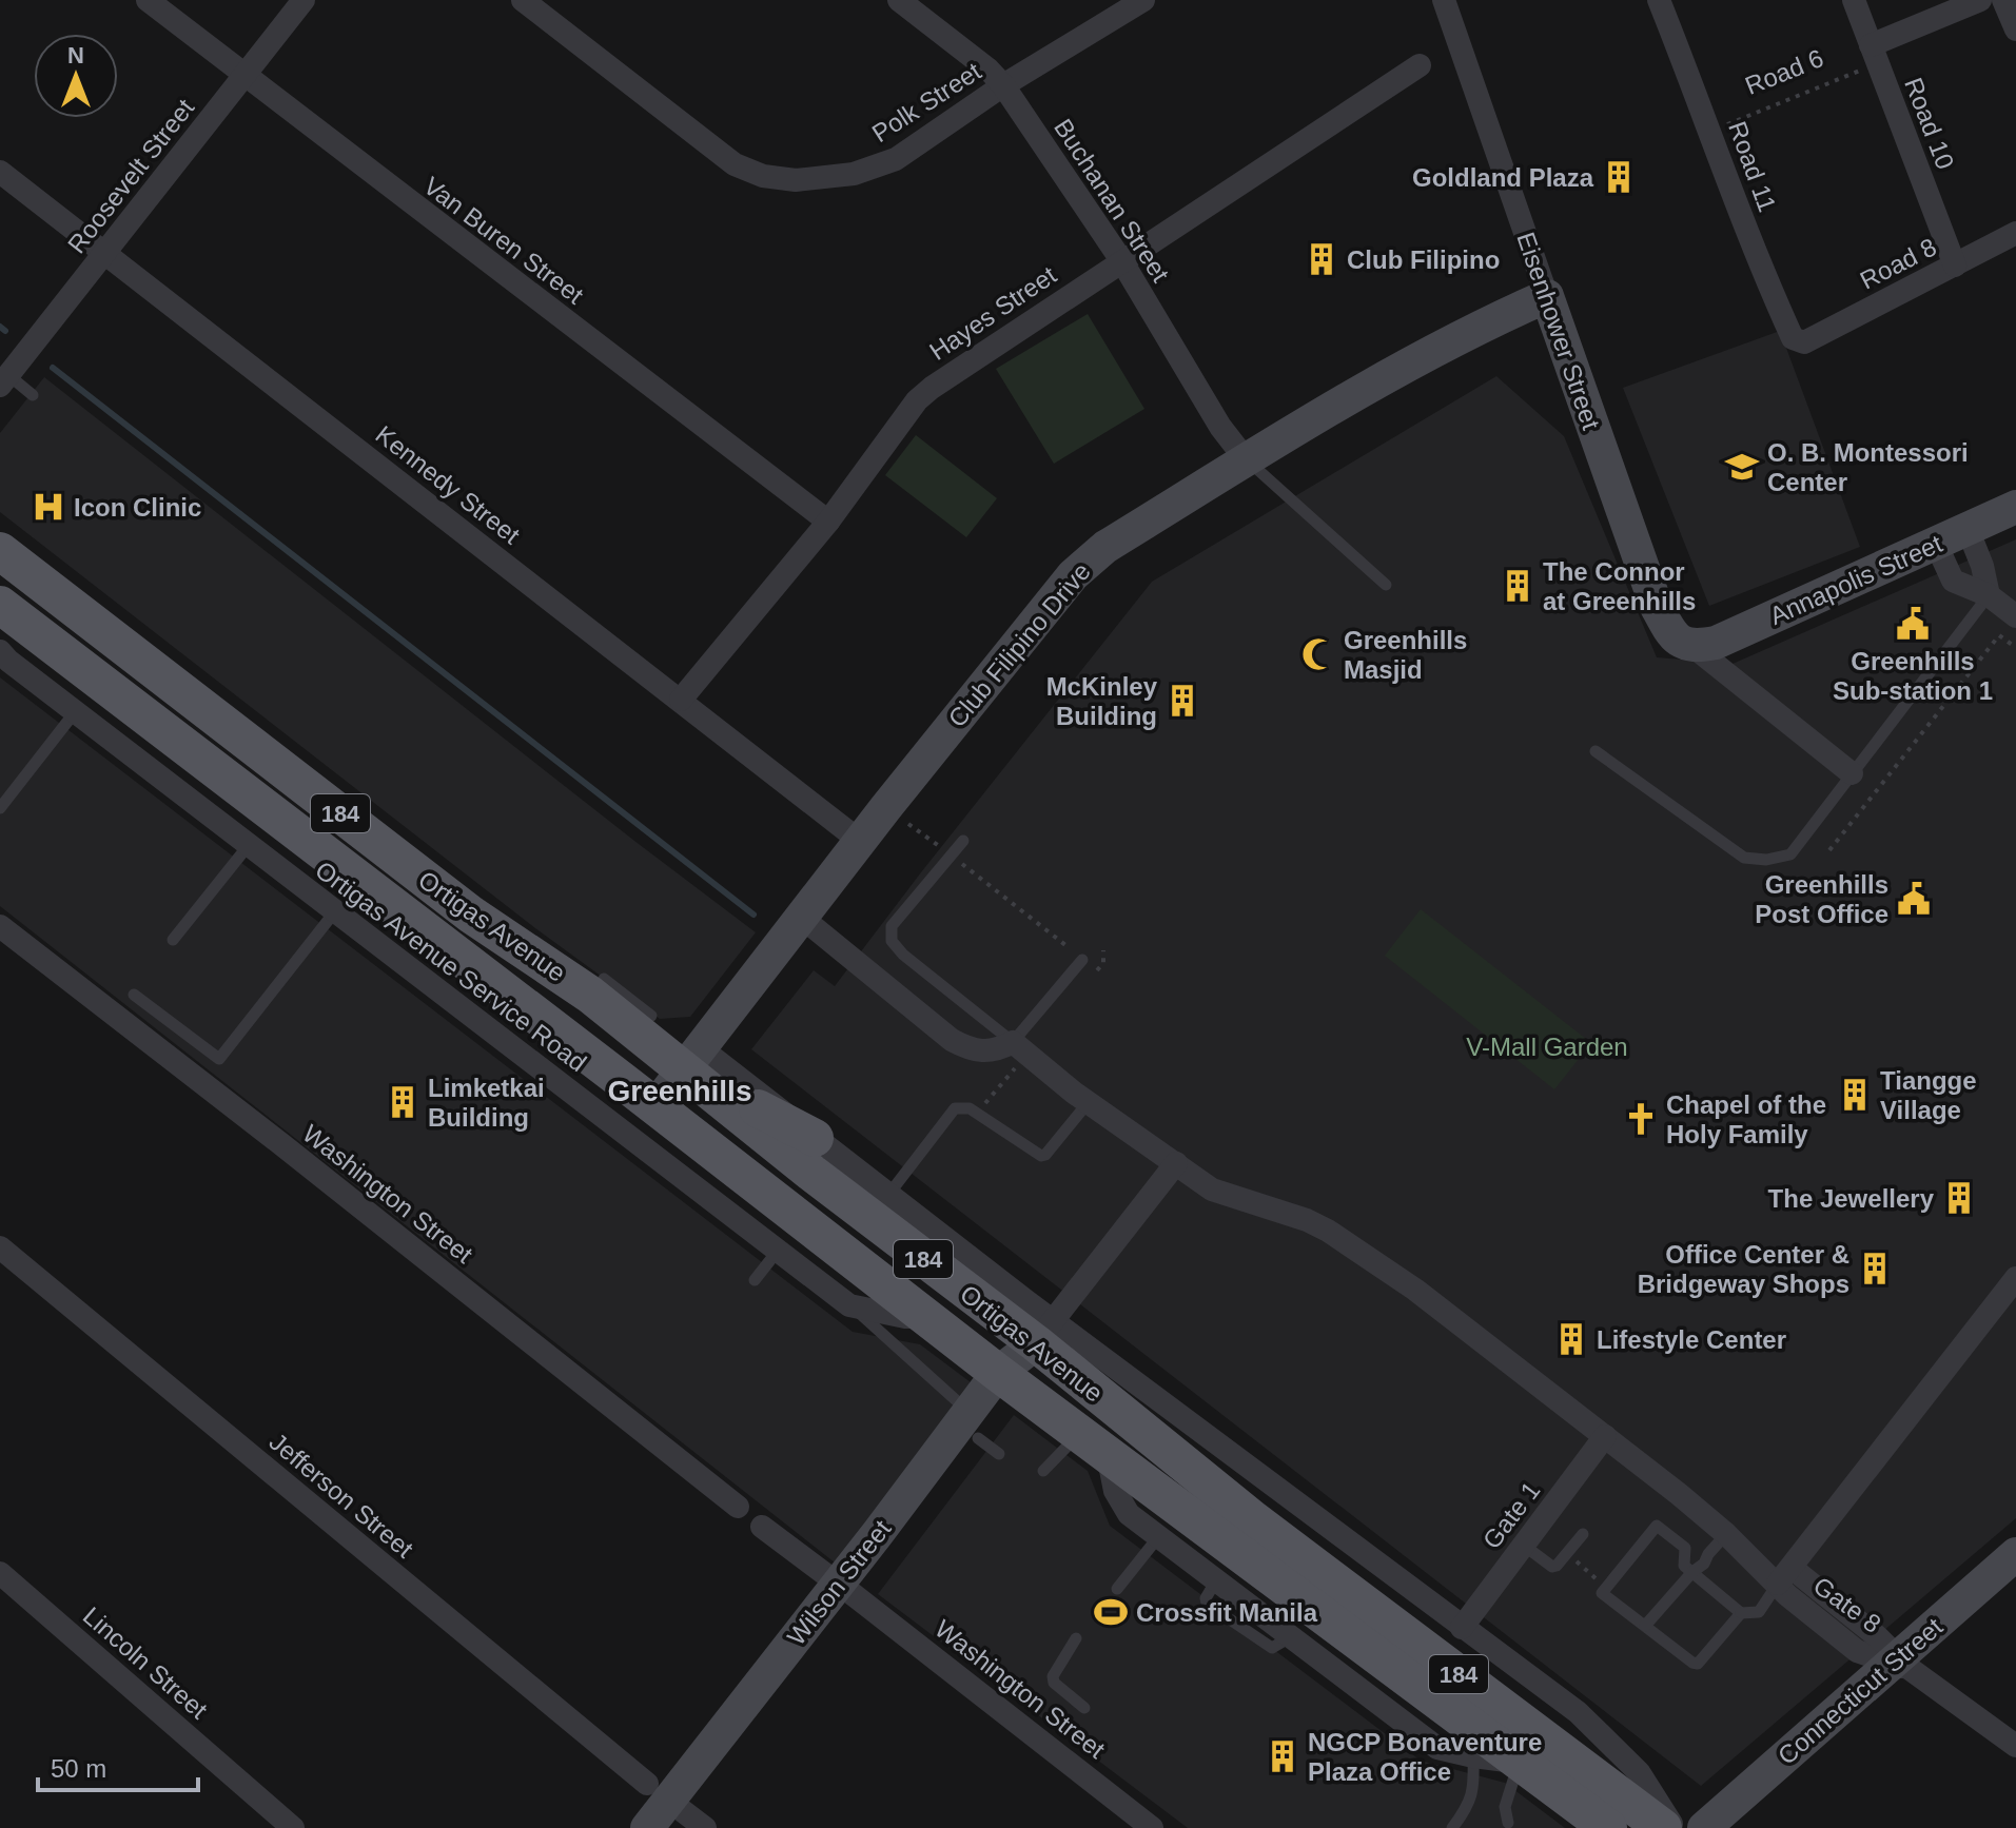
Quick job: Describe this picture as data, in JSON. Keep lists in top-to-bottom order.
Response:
{
  "streets": {
    "main road": ["184", "Ortigas Avenue"],
    "street": [
      "Polk Street",
      "Road 10",
      "Road 11",
      "Roosevelt Street",
      "Buchanan Street",
      "Van Buren Street",
      "Road 8",
      "Hayes Street",
      "Eisenhower Street",
      "Kennedy Street",
      "Annapolis Street",
      "Club Filipino Drive",
      "Ortigas Avenue Service Road",
      "Washington Street",
      "Jefferson Street",
      "Gate 1",
      "Wilson Street",
      "Gate 8",
      "Lincoln Street",
      "Connecticut Street"
    ],
    "path": ["Road 6"]
  },
  "crossings": [
    ["Road 6", "Road 10"],
    ["Road 6", "Road 11"],
    ["Polk Street", "Buchanan Street"],
    ["Road 10", "Road 8"],
    ["Road 11", "Road 8"],
    ["Roosevelt Street", "Van Buren Street"],
    ["Roosevelt Street", "Kennedy Street"],
    ["Buchanan Street", "Hayes Street"],
    ["Buchanan Street", "Club Filipino Drive"],
    ["Van Buren Street", "Hayes Street"],
    ["Hayes Street", "Kennedy Street"],
    ["Eisenhower Street", "Annapolis Street"],
    ["Eisenhower Street", "Club Filipino Drive"],
    ["Kennedy Street", "Club Filipino Drive"],
    ["Club Filipino Drive", "Ortigas Avenue"],
    ["Ortigas Avenue", "Ortigas Avenue Service Road"],
    ["Ortigas Avenue", "Wilson Street"],
    ["Washington Street", "Wilson Street"],
    ["Gate 1", "Gate 8"],
    ["Gate 8", "Connecticut Street"]
  ],
  "districts": ["Greenhills"],
  "parks": ["V-Mall Garden"],
  "places": {
    "building": [
      "Goldland Plaza",
      "Club Filipino",
      "The Connor at Greenhills",
      "McKinley Building",
      "Tiangge Village",
      "Limketkai Building",
      "The Jewellery",
      "Office Center & Bridgeway Shops",
      "Lifestyle Center",
      "NGCP Bonaventure Plaza Office"
    ],
    "school or university": ["O. B. Montessori Center"],
    "hospital": ["Icon Clinic"],
    "public building": ["Greenhills Sub-station 1", "Greenhills Post Office"],
    "mosque": ["Greenhills Masjid"],
    "church": ["Chapel of the Holy Family"],
    "sports": ["Crossfit Manila"]
  },
  "scale_bar": "50 m",
  "north": "top"
}
